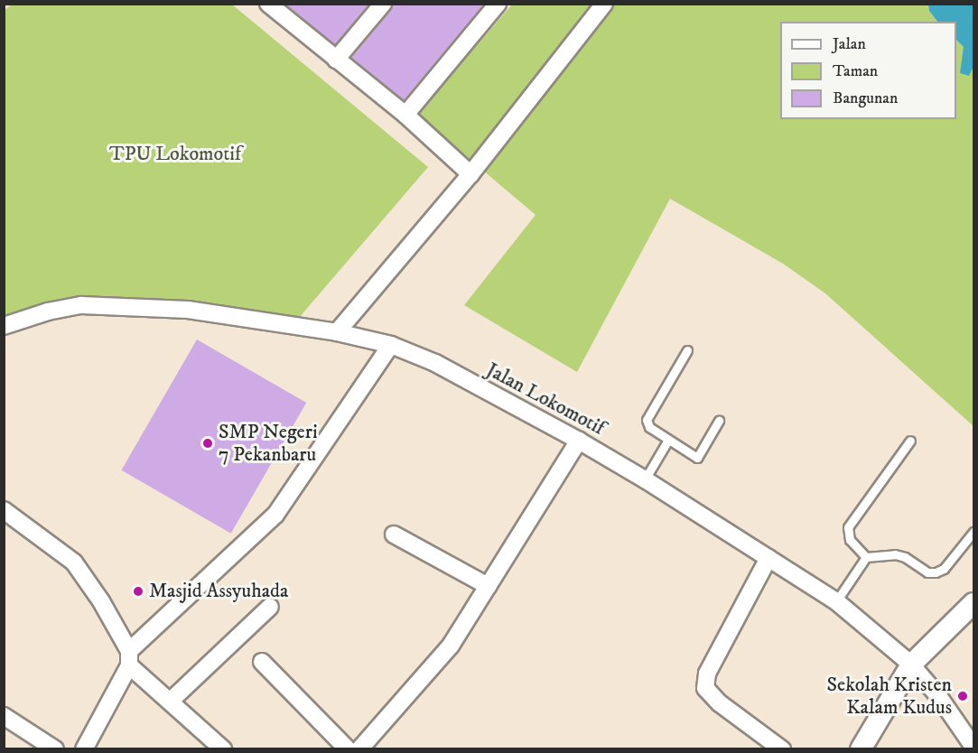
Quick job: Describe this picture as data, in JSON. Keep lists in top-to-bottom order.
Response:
{
  "streets": {
    "street": ["Jalan Lokomotif"]
  },
  "parks": ["TPU Lokomotif"],
  "places": ["SMP Negeri 7 Pekanbaru", "Masjid Assyuhada", "Sekolah Kristen Kalam Kudus"],
  "legend": ["Jalan", "Taman", "Bangunan"]
}
